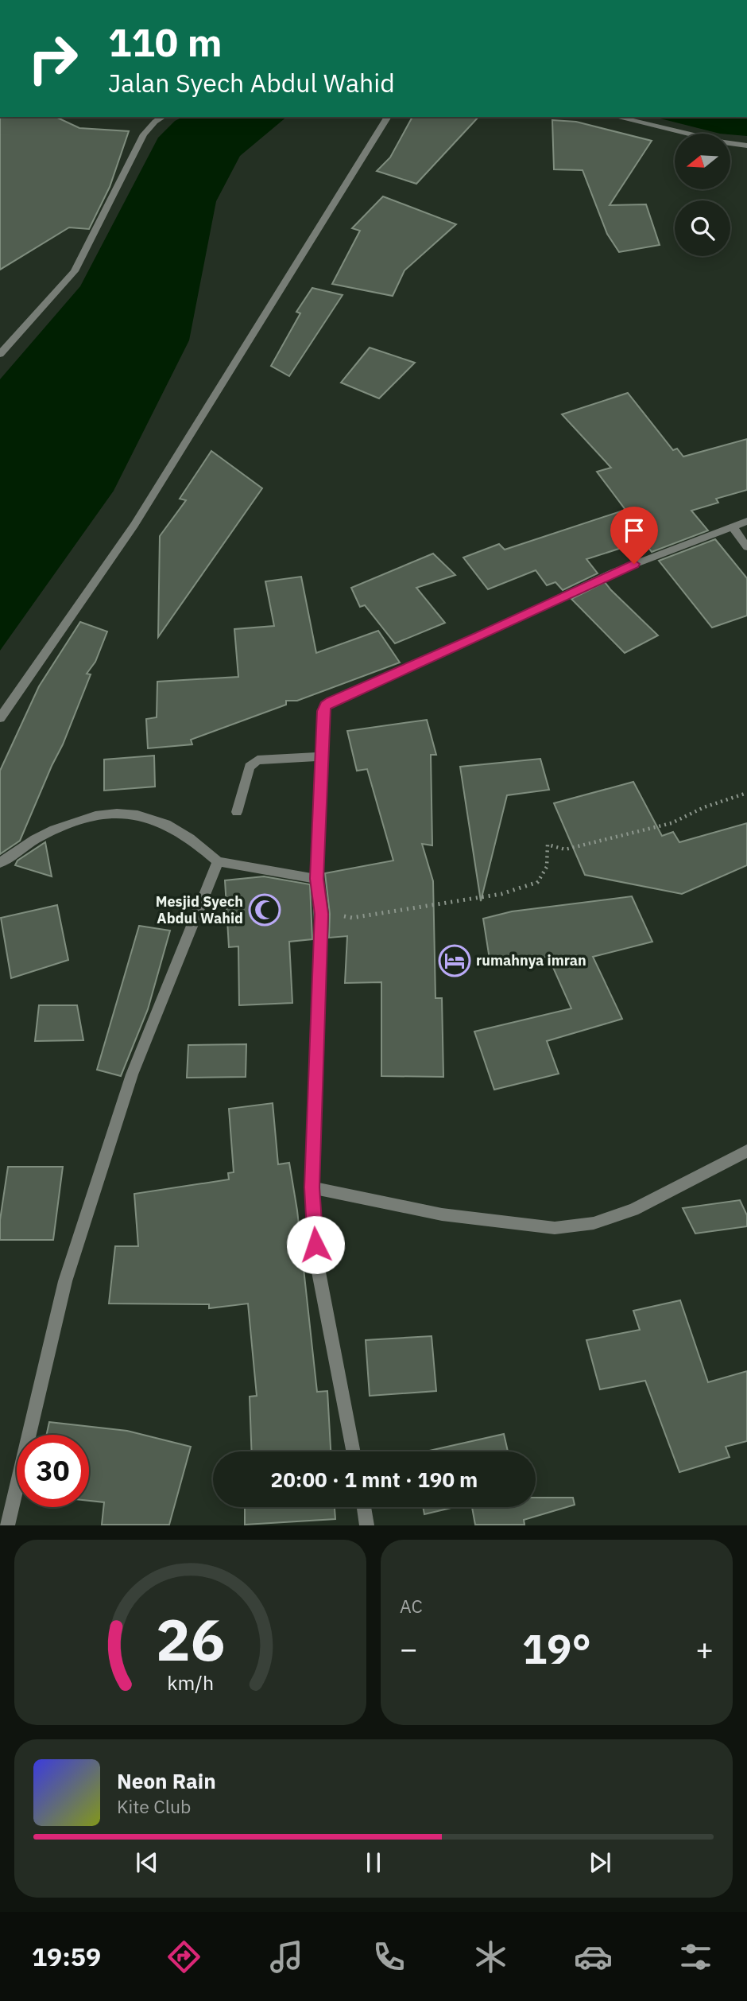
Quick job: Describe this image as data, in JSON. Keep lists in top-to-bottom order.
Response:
{
  "places": {
    "mosque": ["Mesjid Syech Abdul Wahid"],
    "hotel": ["rumahnya imran"]
  },
  "north": "left",
  "page": {
    "turn": ["110 m", "Jalan Syech Abdul Wahid"],
    "limit": "30",
    "trip": "20:00 · 1 mnt · 190 m",
    "tile": "AC",
    "heat": ["−", "19°", "+"],
    "song": ["Neon Rain", "Kite Club"],
    "tabs": "19:59",
    "gauge": ["26", "km/h"]
  }
}
